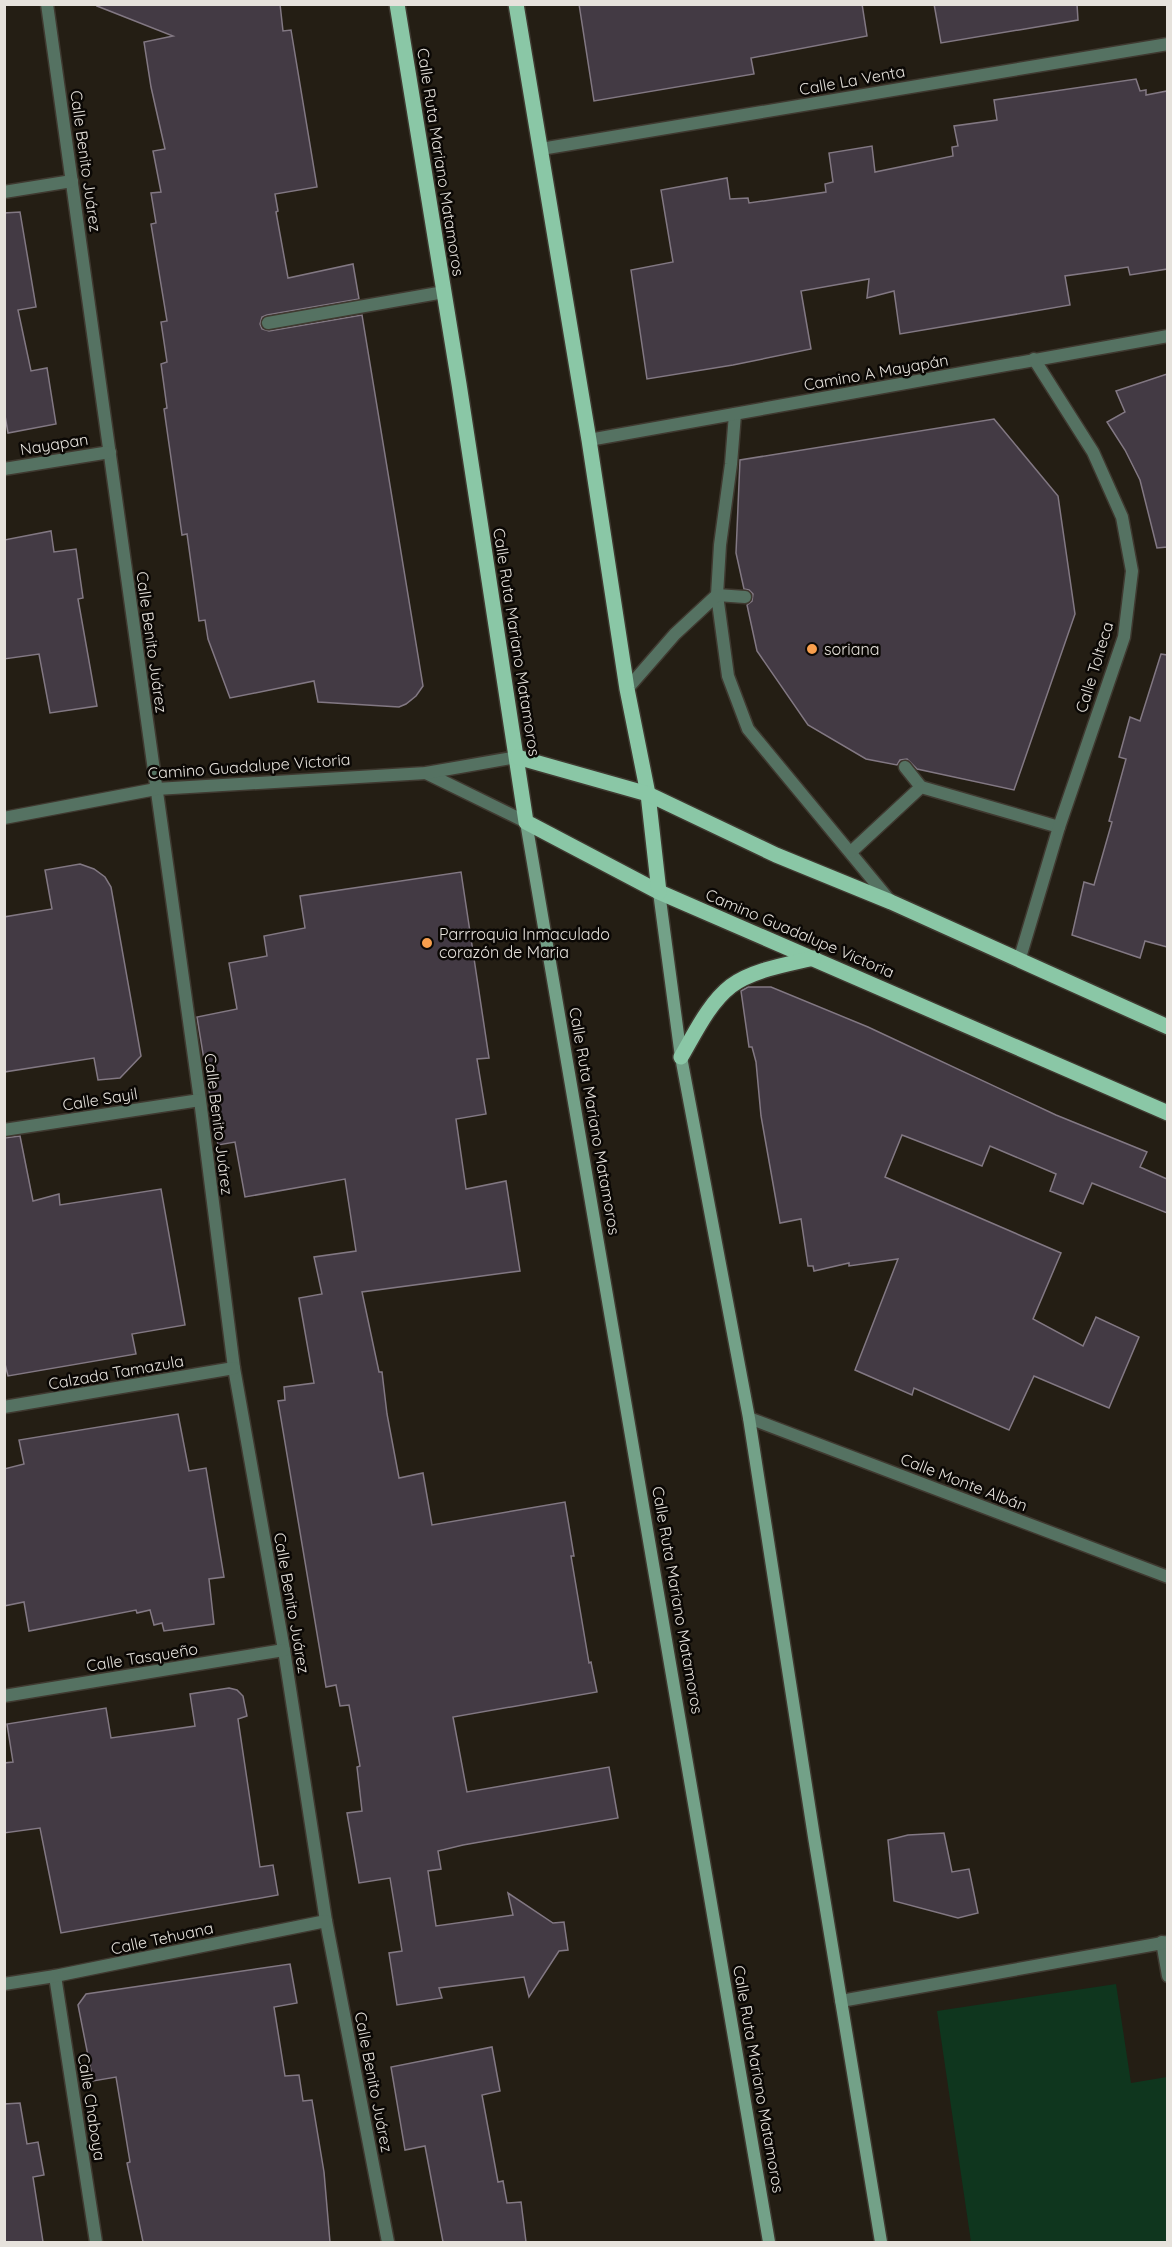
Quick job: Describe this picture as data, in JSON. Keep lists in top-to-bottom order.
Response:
{
  "streets": {
    "main road": ["Calle Ruta Mariano Matamoros", "Camino Guadalupe Victoria"],
    "street": [
      "Calle La Venta",
      "Calle Benito Juárez",
      "Camino A Mayapán",
      "Nayapan",
      "Calle Tolteca",
      "Calle Sayil",
      "Calzada Tamazula",
      "Calle Monte Albán",
      "Calle Tasqueño",
      "Calle Tehuana",
      "Calle Chaboya"
    ]
  },
  "crossings": [
    ["Calle Benito Juárez", "Nayapan"],
    ["Calle Benito Juárez", "Camino Guadalupe Victoria"],
    ["Calle Benito Juárez", "Calle Sayil"],
    ["Calle Benito Juárez", "Calzada Tamazula"],
    ["Calle Benito Juárez", "Calle Tasqueño"],
    ["Calle Benito Juárez", "Calle Tehuana"],
    ["Calle Ruta Mariano Matamoros", "Camino Guadalupe Victoria"],
    ["Camino A Mayapán", "Calle Tolteca"],
    ["Calle Tolteca", "Camino Guadalupe Victoria"],
    ["Calle Tehuana", "Calle Chaboya"]
  ],
  "places": ["soriana", "Parrroquia Inmaculado corazón de Maria"]
}
